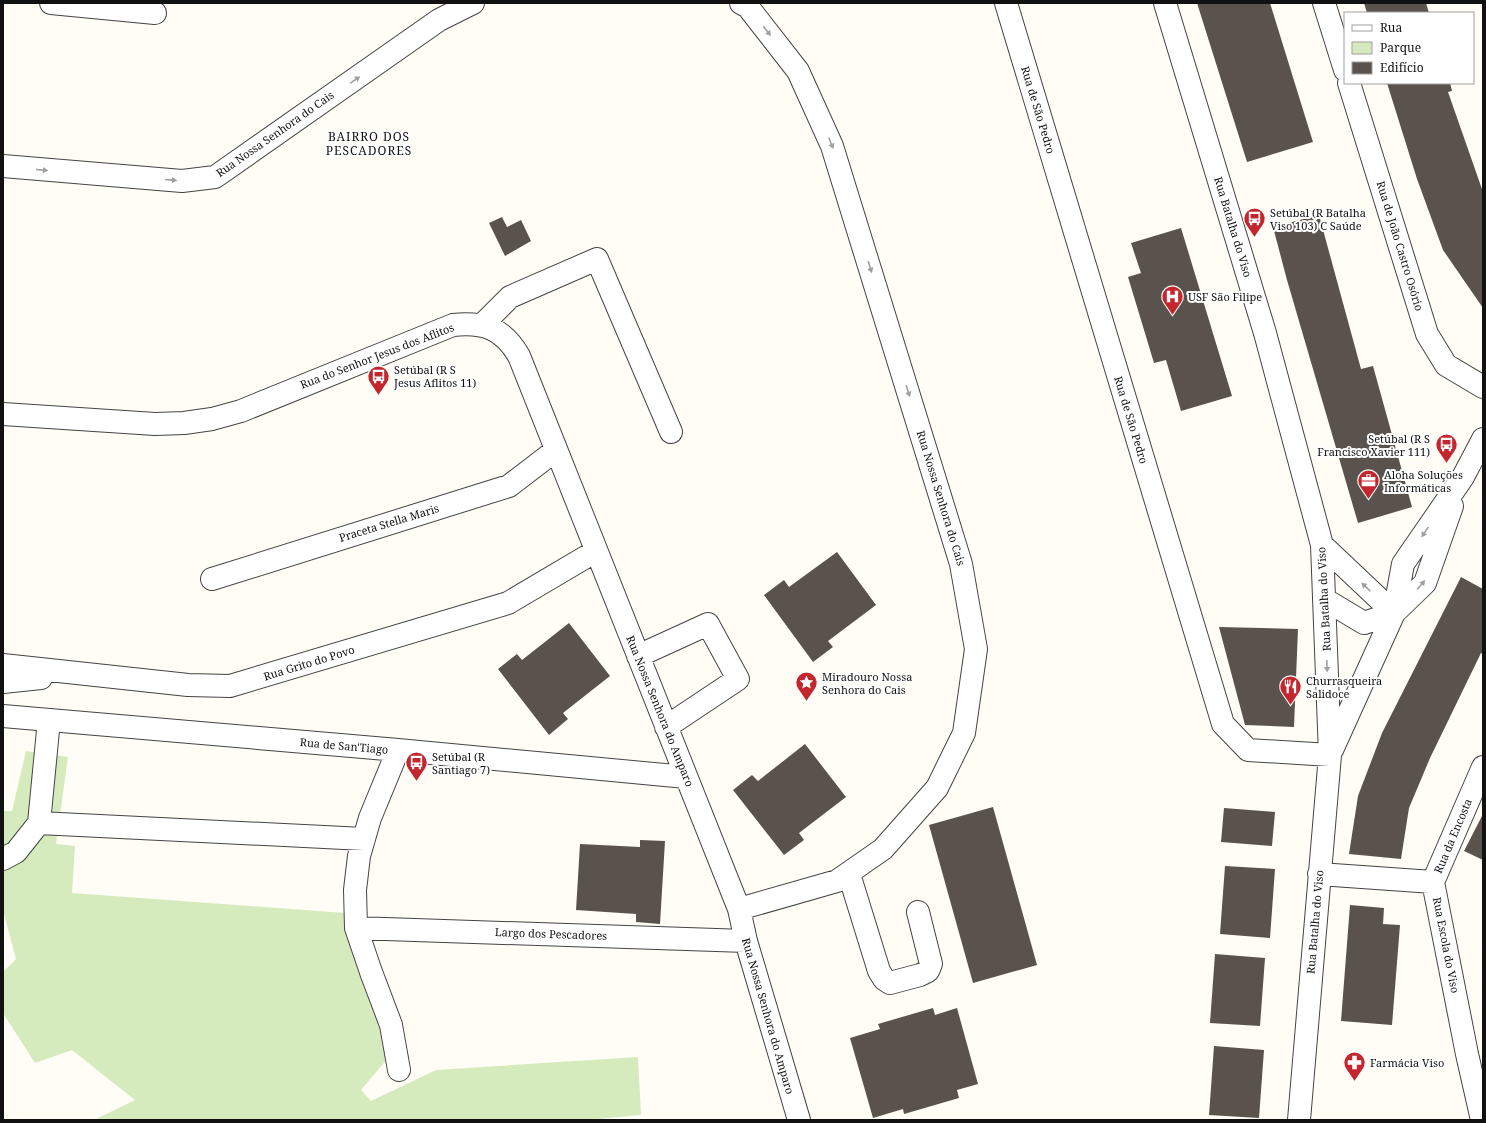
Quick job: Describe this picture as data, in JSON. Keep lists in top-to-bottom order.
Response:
{
  "streets": {
    "street": [
      "Rua de São Pedro",
      "Rua Nossa Senhora do Cais",
      "Rua Batalha do Viso",
      "Rua de João Castro Osório",
      "Rua do Senhor Jesus dos Aflitos",
      "Praceta Stella Maris",
      "Rua Grito do Povo",
      "Rua Nossa Senhora do Amparo",
      "Rua de San'Tiago",
      "Rua da Encosta",
      "Largo dos Pescadores",
      "Rua Escola do Viso"
    ]
  },
  "crossings": [
    ["Rua de São Pedro", "Rua Batalha do Viso"],
    ["Rua Nossa Senhora do Cais", "Rua Nossa Senhora do Amparo"],
    ["Rua Batalha do Viso", "Rua Escola do Viso"],
    ["Rua do Senhor Jesus dos Aflitos", "Rua Nossa Senhora do Amparo"],
    ["Praceta Stella Maris", "Rua Nossa Senhora do Amparo"],
    ["Rua Grito do Povo", "Rua Nossa Senhora do Amparo"],
    ["Rua Nossa Senhora do Amparo", "Rua de San'Tiago"],
    ["Rua Nossa Senhora do Amparo", "Largo dos Pescadores"],
    ["Rua da Encosta", "Rua Escola do Viso"]
  ],
  "districts": ["BAIRRO DOS PESCADORES"],
  "places": {
    "bus stop": [
      "Setúbal (R Batalha Viso 103) C Saúde",
      "Setúbal (R S Jesus Aflitos 11)",
      "Setúbal (R S Francisco Xavier 111)",
      "Setúbal (R Santiago 7)"
    ],
    "hospital": ["USF São Filipe"],
    "office": ["Aloha Soluções Informáticas"],
    "place": ["Miradouro Nossa Senhora do Cais"],
    "restaurant": ["Churrasqueira Salidoce"],
    "pharmacy": ["Farmácia Viso"]
  },
  "legend": ["Rua", "Parque", "Edifício"]
}
